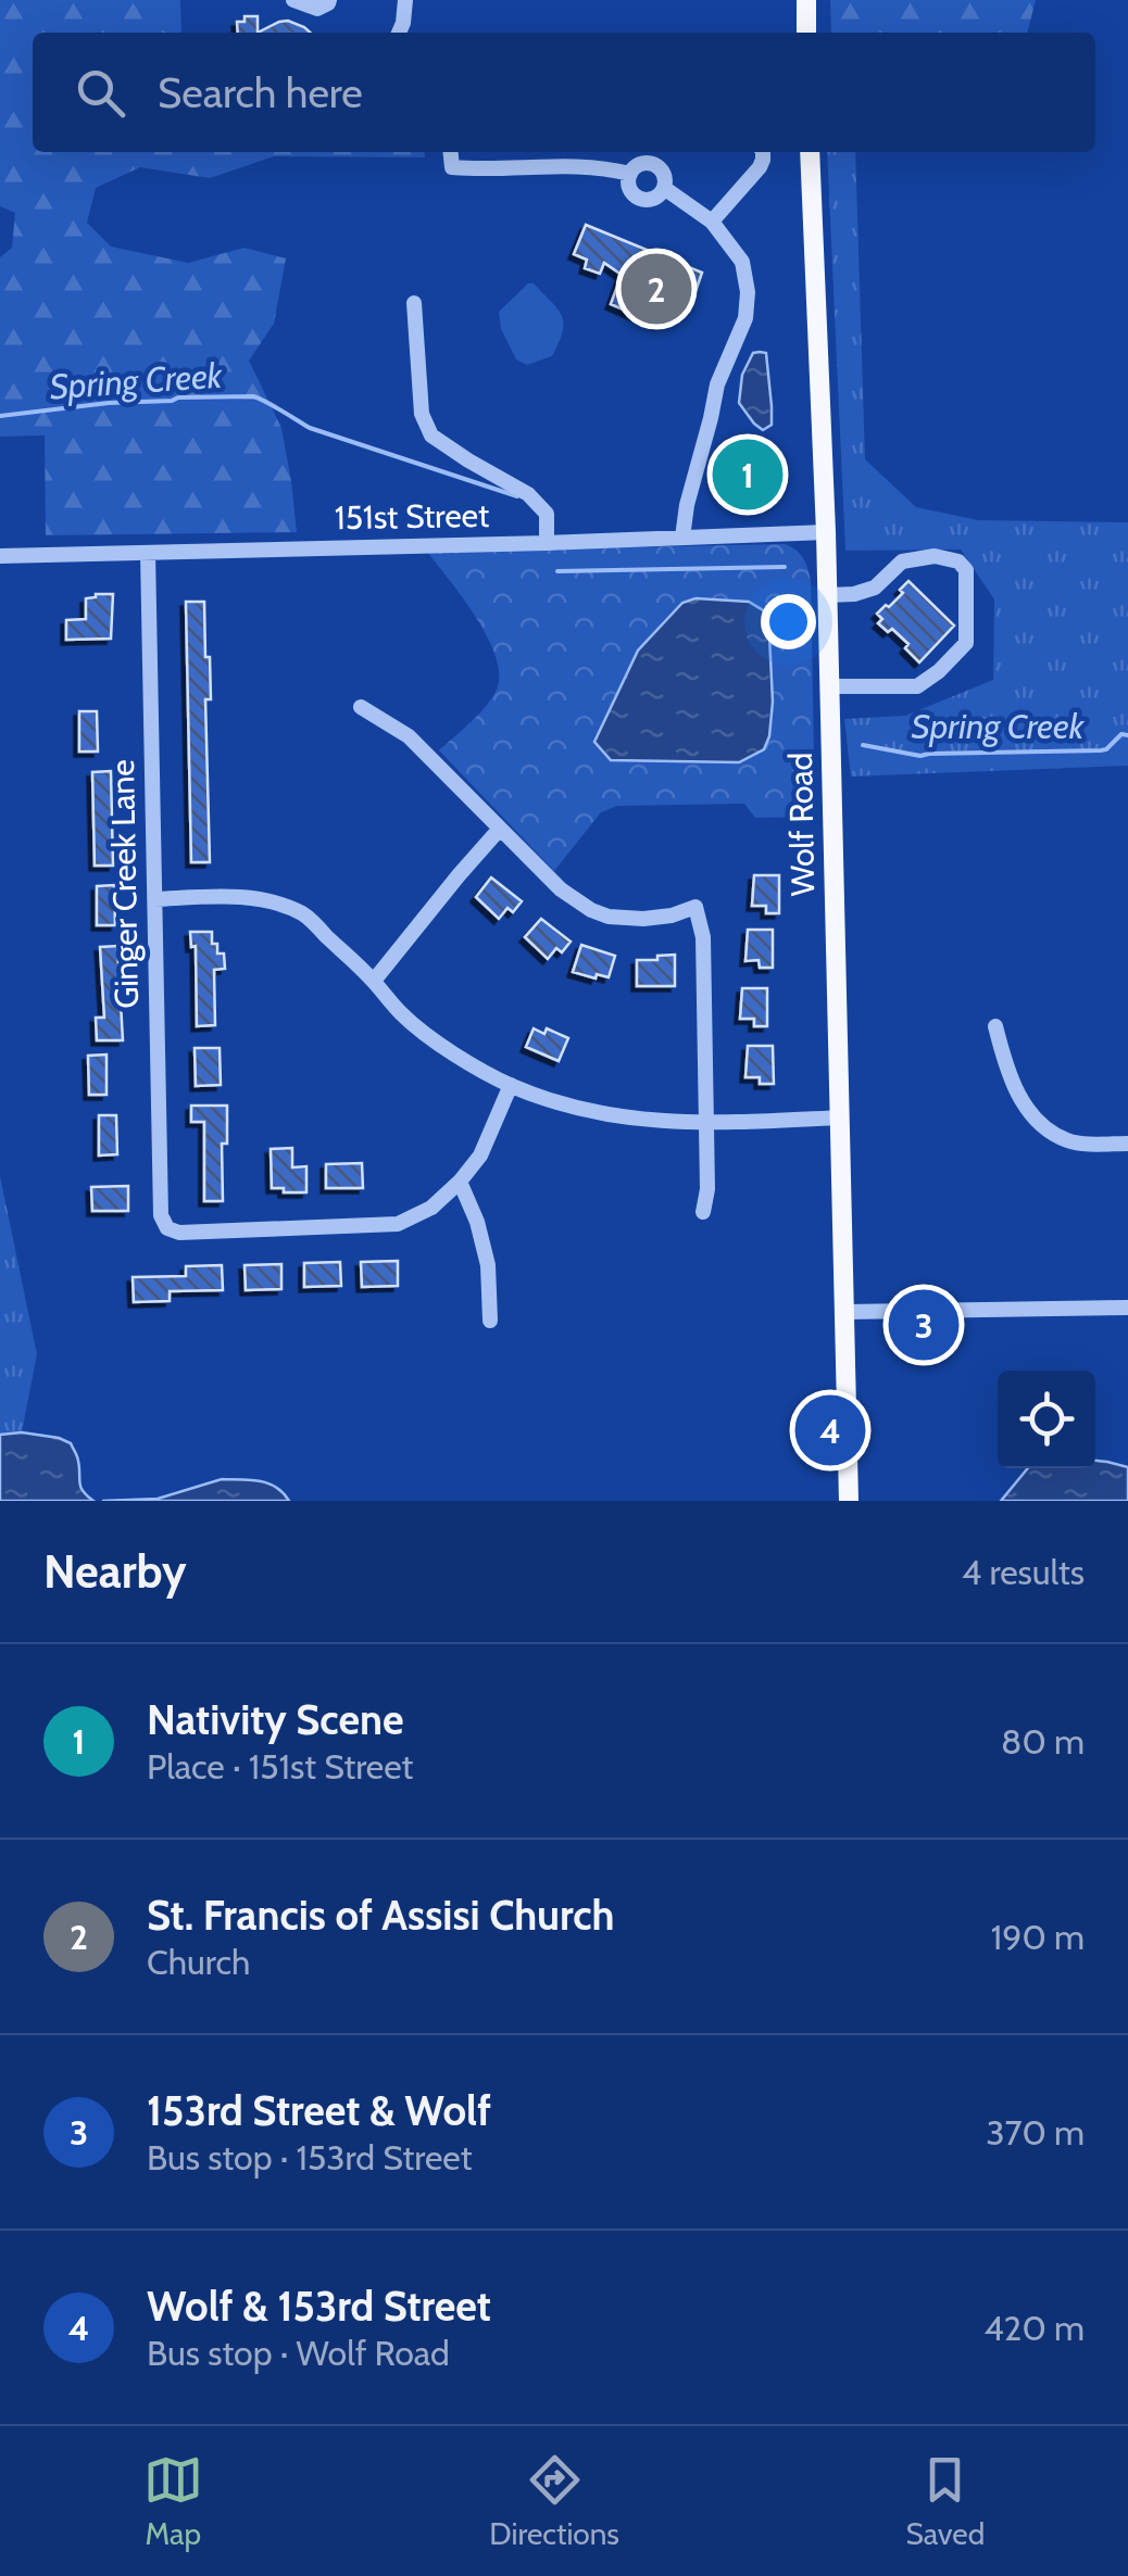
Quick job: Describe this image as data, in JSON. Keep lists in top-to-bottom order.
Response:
{
  "streets": {
    "main road": ["Wolf Road"],
    "street": ["151st Street", "Ginger Creek Lane"]
  },
  "crossings": [
    ["151st Street", "Wolf Road"],
    ["151st Street", "Ginger Creek Lane"]
  ],
  "water": ["Spring Creek"],
  "page": {
    "search": "Search here",
    "pins": [
      "2",
      "1",
      "3",
      "4"
    ],
    "heading": ["Nearby", "4 results"],
    "list": [
      {
        "mark": "1",
        "name": "Nativity Scene",
        "note": "Place · 151st Street",
        "value": "80 m"
      },
      {
        "mark": "2",
        "name": "St. Francis of Assisi Church",
        "note": "Church",
        "value": "190 m"
      },
      {
        "mark": "3",
        "name": "153rd Street & Wolf",
        "note": "Bus stop · 153rd Street",
        "value": "370 m"
      },
      {
        "mark": "4",
        "name": "Wolf & 153rd Street",
        "note": "Bus stop · Wolf Road",
        "value": "420 m"
      }
    ],
    "nav": ["Map", "Directions", "Saved"]
  }
}
